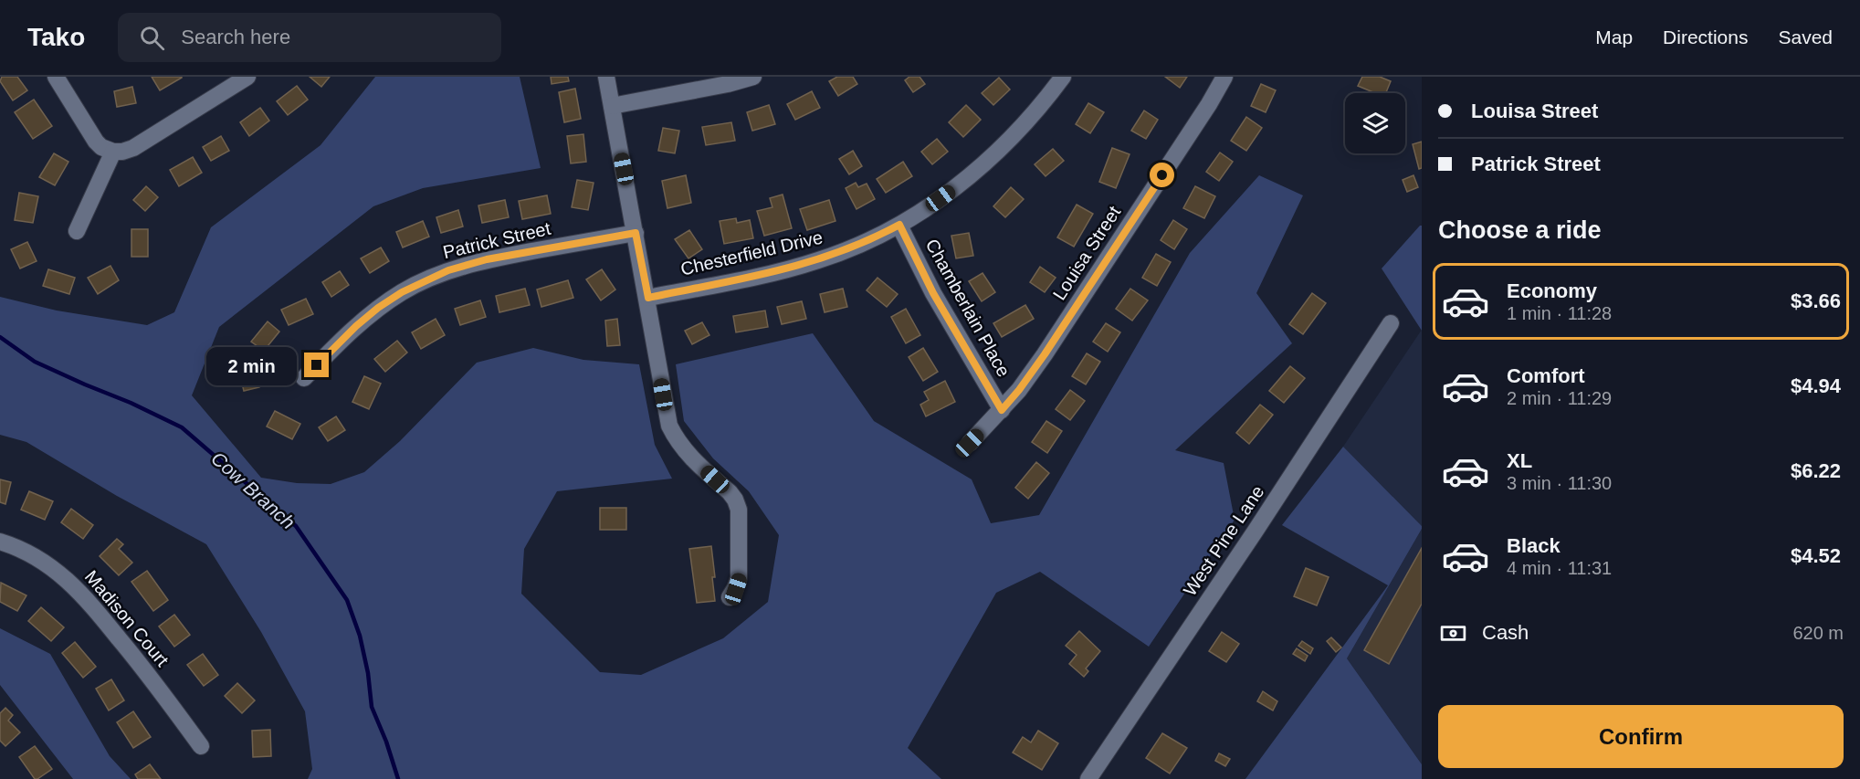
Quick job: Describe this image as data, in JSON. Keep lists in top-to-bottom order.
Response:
{
  "streets": {
    "street": [
      "Patrick Street",
      "Chesterfield Drive",
      "Louisa Street",
      "Chamberlain Place",
      "West Pine Lane",
      "Madison Court"
    ]
  },
  "crossings": [
    ["Chesterfield Drive", "Chamberlain Place"],
    ["Louisa Street", "Chamberlain Place"]
  ],
  "water": ["Cow Branch"],
  "page": {
    "header": "Tako",
    "search": "Search here",
    "nav": ["Map", "Directions", "Saved"],
    "banner": ["Louisa Street", "Patrick Street"],
    "heading": "Choose a ride",
    "list": [
      {
        "name": "Economy",
        "note": "1 min · 11:28",
        "value": "$3.66"
      },
      {
        "name": "Comfort",
        "note": "2 min · 11:29",
        "value": "$4.94"
      },
      {
        "name": "XL",
        "note": "3 min · 11:30",
        "value": "$6.22"
      },
      {
        "name": "Black",
        "note": "4 min · 11:31",
        "value": "$4.52"
      }
    ],
    "bubble": "2 min",
    "pay": ["Cash", "620 m"],
    "buttons": "Confirm"
  }
}
